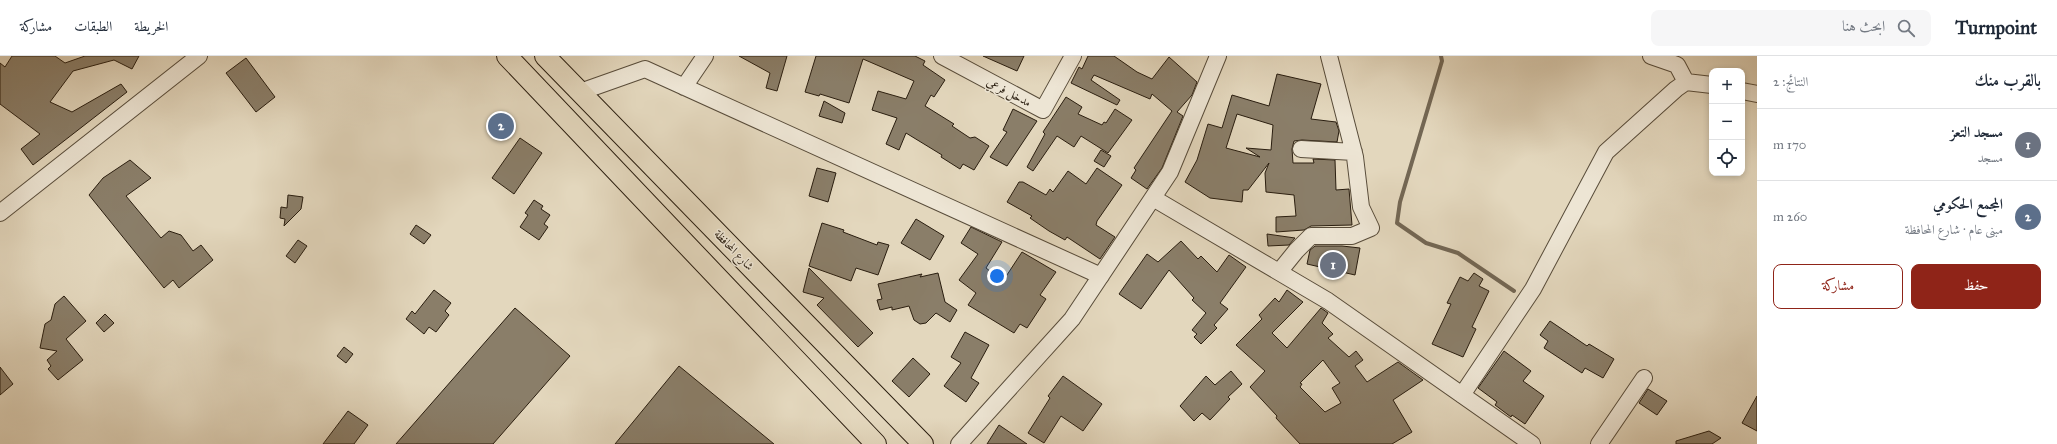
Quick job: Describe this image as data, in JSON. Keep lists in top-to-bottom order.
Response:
{
  "streets": {
    "main road": ["شارع المحافظة"],
    "street": ["مدخل فرعي"]
  },
  "page": {
    "header": "Turnpoint",
    "search": "ابحث هنا",
    "nav": ["الخريطة", "الطبقات", "مشاركة"],
    "heading": ["بالقرب منك", "النتائج: 2"],
    "map_buttons": ["+", "−"],
    "list": [
      {
        "mark": "1",
        "name": "مسجد التعز",
        "note": "مسجد",
        "value": "170 m"
      },
      {
        "mark": "2",
        "name": "المجمع الحكومي",
        "note": "مبنى عام · شارع المحافظة",
        "value": "260 m"
      }
    ],
    "pins": ["2", "1"],
    "buttons": ["حفظ", "مشاركة"]
  }
}
